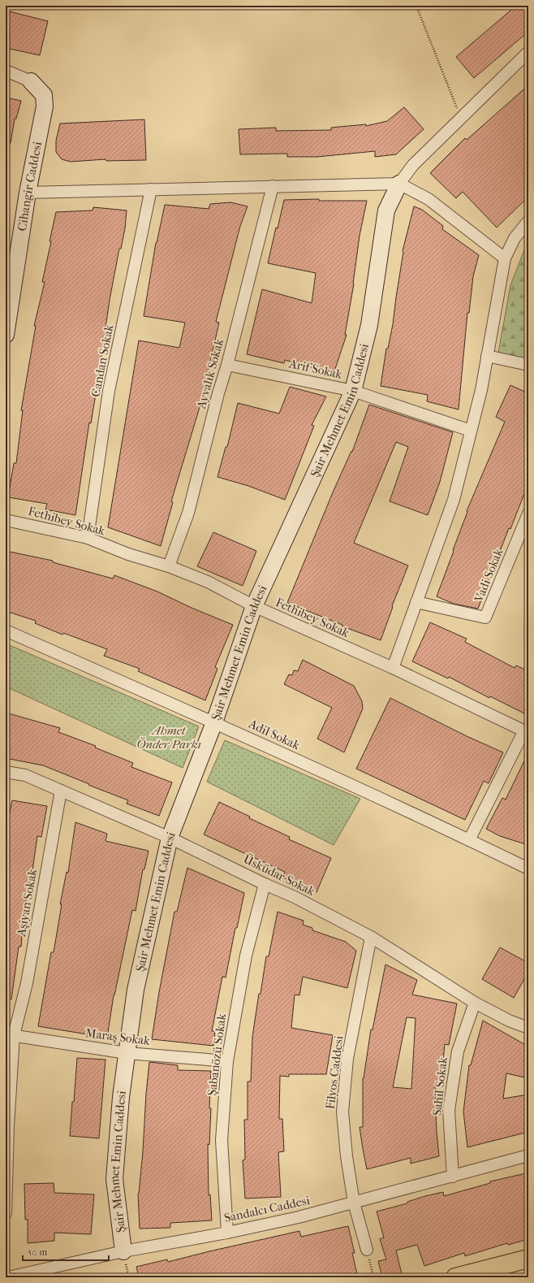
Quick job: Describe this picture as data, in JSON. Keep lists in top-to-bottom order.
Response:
{
  "streets": {
    "street": [
      "Cihangir Caddesi",
      "Candan Sokak",
      "Arif Sokak",
      "Ayvalık Sokak",
      "Şair Mehmet Emin Caddesi",
      "Fethibey Sokak",
      "Vadi Sokak",
      "Adil Sokak",
      "Üsküdar Sokak",
      "Aşiyan Sokak",
      "Maraş Sokak",
      "Şabanözü Sokak",
      "Filyos Caddesi",
      "Sahil Sokak",
      "Sandalcı Caddesi"
    ]
  },
  "crossings": [
    ["Candan Sokak", "Fethibey Sokak"],
    ["Arif Sokak", "Ayvalık Sokak"],
    ["Arif Sokak", "Şair Mehmet Emin Caddesi"],
    ["Ayvalık Sokak", "Fethibey Sokak"],
    ["Şair Mehmet Emin Caddesi", "Fethibey Sokak"],
    ["Şair Mehmet Emin Caddesi", "Adil Sokak"],
    ["Şair Mehmet Emin Caddesi", "Üsküdar Sokak"],
    ["Şair Mehmet Emin Caddesi", "Maraş Sokak"],
    ["Şair Mehmet Emin Caddesi", "Sandalcı Caddesi"],
    ["Üsküdar Sokak", "Aşiyan Sokak"],
    ["Üsküdar Sokak", "Şabanözü Sokak"],
    ["Üsküdar Sokak", "Filyos Caddesi"],
    ["Üsküdar Sokak", "Sahil Sokak"],
    ["Aşiyan Sokak", "Maraş Sokak"],
    ["Maraş Sokak", "Şabanözü Sokak"],
    ["Şabanözü Sokak", "Sandalcı Caddesi"],
    ["Filyos Caddesi", "Sandalcı Caddesi"],
    ["Sahil Sokak", "Sandalcı Caddesi"]
  ],
  "parks": ["Ahmet Önder Parkı"],
  "scale_bar": "50 m"
}
